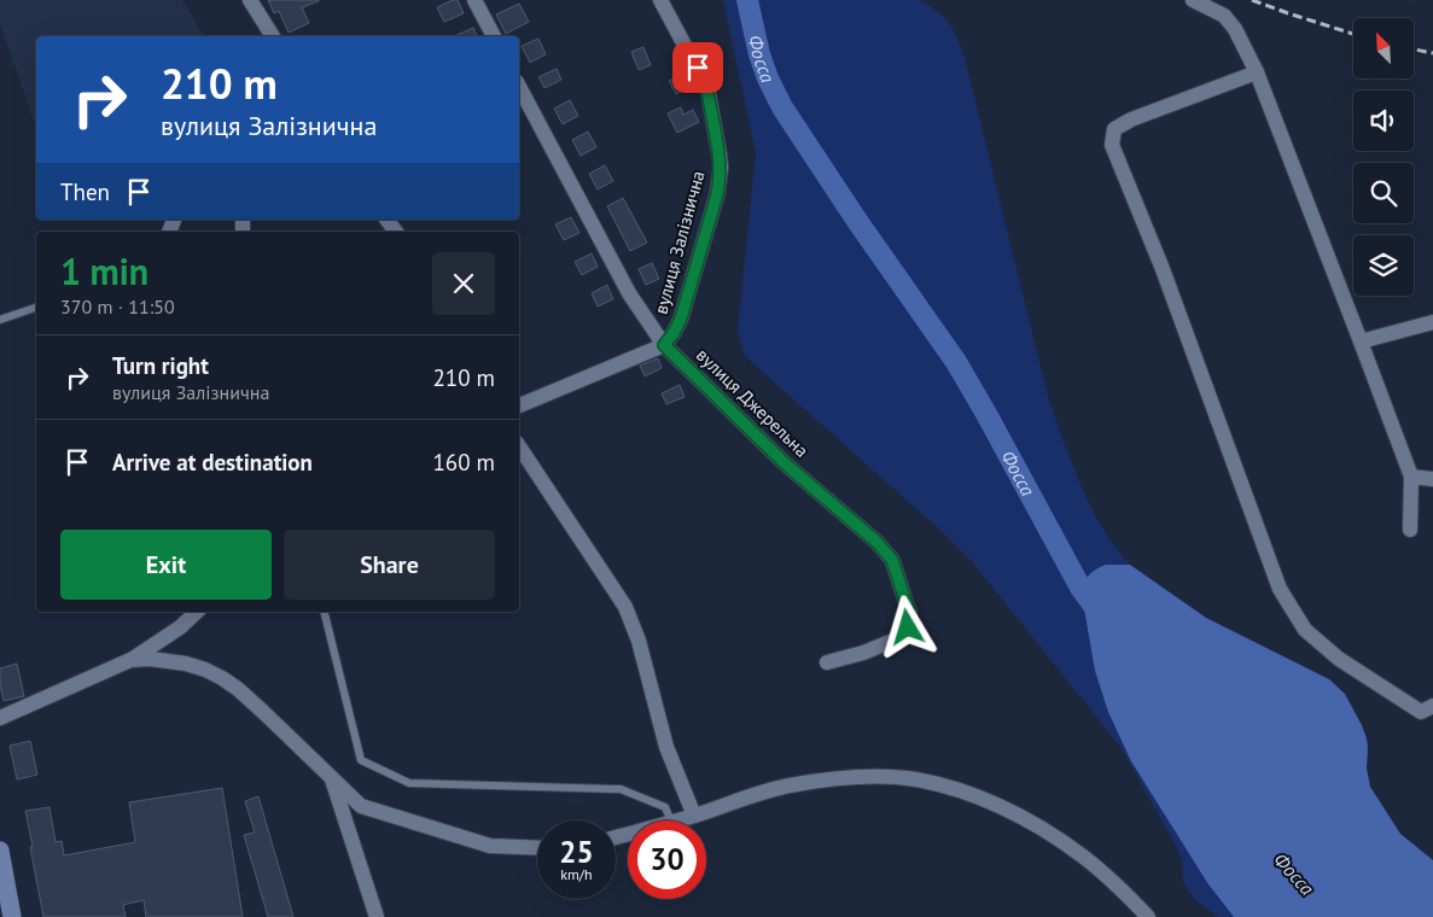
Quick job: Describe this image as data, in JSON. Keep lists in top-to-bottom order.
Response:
{
  "streets": {
    "street": ["вулиця Залізнична", "вулиця Джерельна"]
  },
  "crossings": [
    ["вулиця Залізнична", "вулиця Джерельна"]
  ],
  "water": ["Фосса"],
  "north": "top left",
  "page": {
    "turn": ["210 m", "вулиця Залізнична"],
    "then": "Then",
    "heading": ["1 min", "370 m · 11:50"],
    "list": [
      {
        "name": "Turn right",
        "note": "вулиця Залізнична",
        "value": "210 m"
      },
      {
        "name": "Arrive at destination",
        "value": "160 m"
      }
    ],
    "buttons": ["Exit", "Share"],
    "speed": "25 km/h",
    "limit": "30"
  }
}
